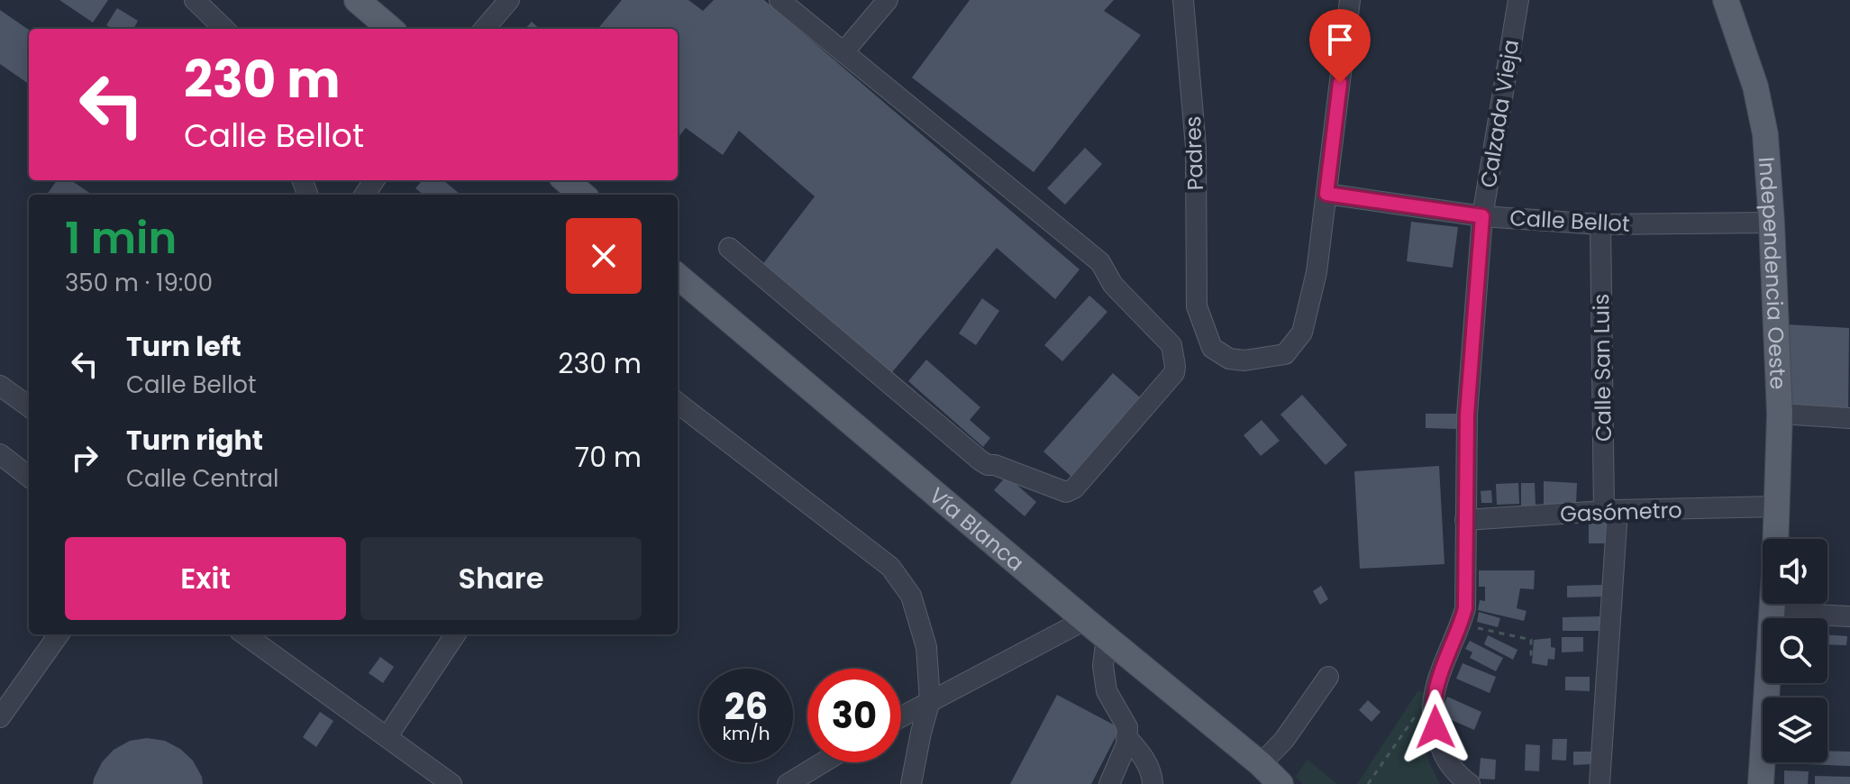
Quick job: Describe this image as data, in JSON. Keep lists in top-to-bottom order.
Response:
{
  "streets": {
    "main road": ["Independencia Oeste", "Vía Blanca"],
    "street": [
      "Calzada Vieja",
      "Padres",
      "Calle Bellot",
      "Calle San Luis",
      "Gasómetro"
    ]
  },
  "crossings": [
    ["Calzada Vieja", "Calle Bellot"],
    ["Calzada Vieja", "Gasómetro"],
    ["Padres", "Calle Bellot"],
    ["Calle Bellot", "Independencia Oeste"],
    ["Calle Bellot", "Calle San Luis"],
    ["Independencia Oeste", "Gasómetro"],
    ["Calle San Luis", "Gasómetro"]
  ],
  "page": {
    "turn": ["230 m", "Calle Bellot"],
    "heading": ["1 min", "350 m · 19:00"],
    "list": [
      {
        "name": "Turn left",
        "note": "Calle Bellot",
        "value": "230 m"
      },
      {
        "name": "Turn right",
        "note": "Calle Central",
        "value": "70 m"
      }
    ],
    "buttons": ["Exit", "Share"],
    "speed": "26 km/h",
    "limit": "30"
  }
}
